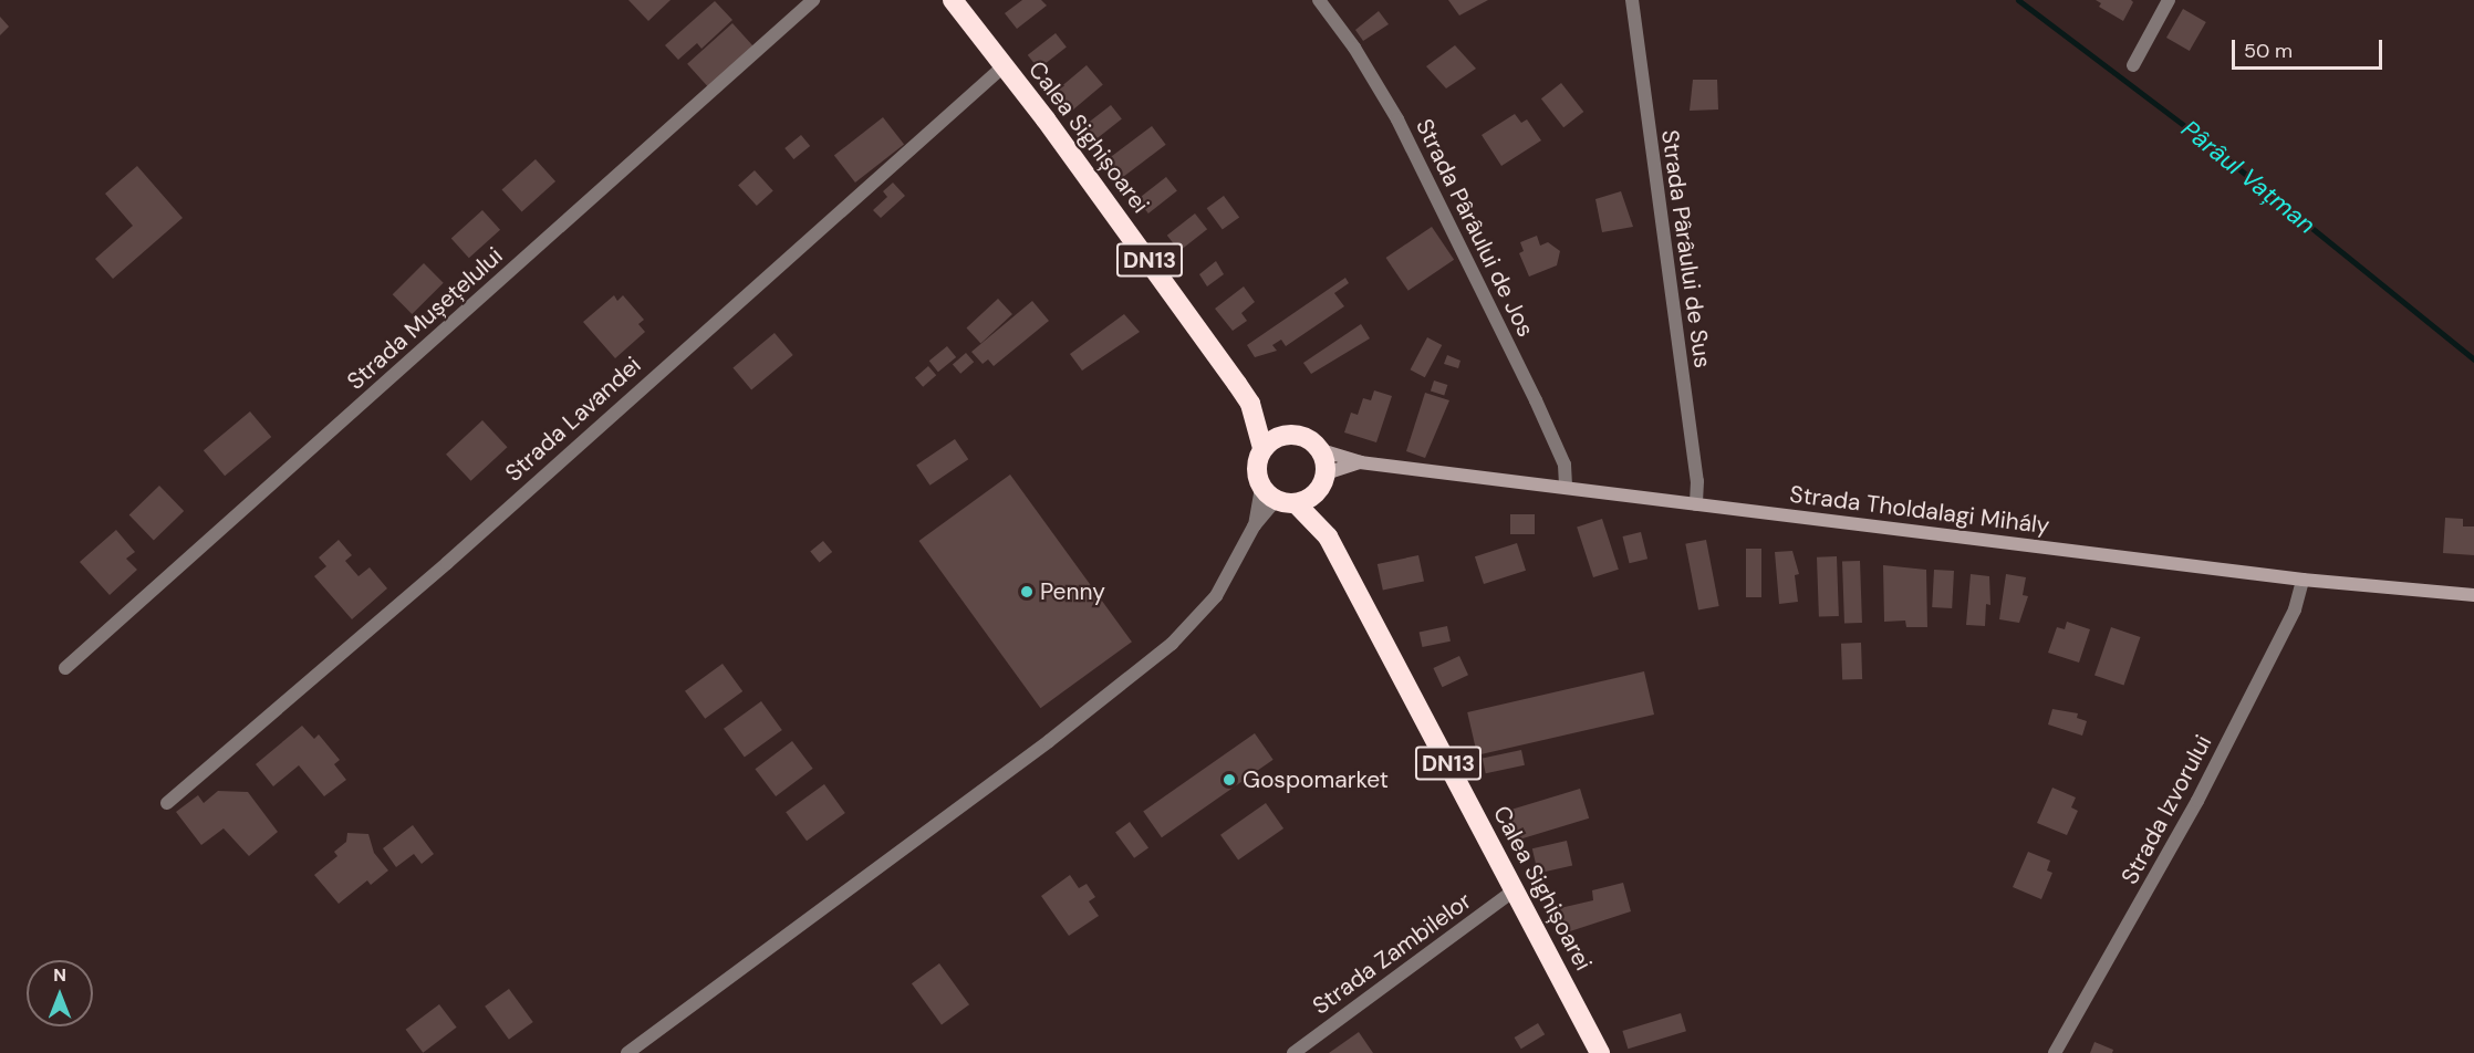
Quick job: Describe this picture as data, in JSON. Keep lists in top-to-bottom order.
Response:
{
  "streets": {
    "highway": ["Calea Sighișoarei", "DN13"],
    "street": [
      "Strada Pârâului de Jos",
      "Strada Pârâului de Sus",
      "Strada Mușețelului",
      "Strada Lavandei",
      "Strada Tholdalagi Mihály",
      "Strada Izvorului",
      "Strada Zambilelor"
    ]
  },
  "crossings": [
    ["Calea Sighișoarei", "DN13"],
    ["Calea Sighișoarei", "Strada Lavandei"],
    ["Calea Sighișoarei", "Strada Tholdalagi Mihály"],
    ["Calea Sighișoarei", "Strada Zambilelor"],
    ["Strada Pârâului de Jos", "Strada Tholdalagi Mihály"],
    ["Strada Pârâului de Sus", "Strada Tholdalagi Mihály"],
    ["DN13", "Strada Tholdalagi Mihály"],
    ["Strada Tholdalagi Mihály", "Strada Izvorului"]
  ],
  "water": ["Pârâul Vațman"],
  "places": ["Penny", "Gospomarket"],
  "scale_bar": "50 m",
  "north": "top"
}
